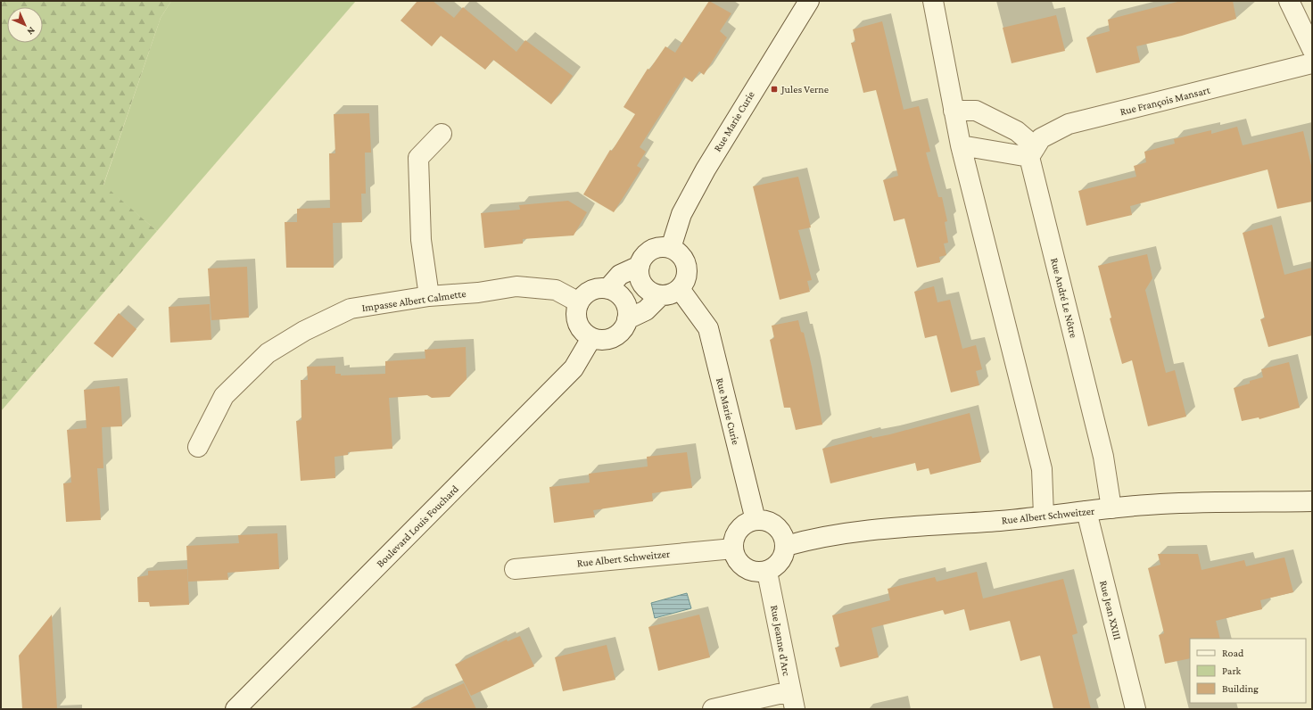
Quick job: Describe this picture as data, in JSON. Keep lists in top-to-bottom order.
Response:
{
  "streets": {
    "street": [
      "Rue François Mansart",
      "Rue Marie Curie",
      "Rue André Le Nôtre",
      "Impasse Albert Calmette",
      "Rue Albert Schweitzer",
      "Boulevard Louis Fouchard",
      "Rue Jean XXIII",
      "Rue Jeanne d'Arc"
    ]
  },
  "crossings": [
    ["Rue François Mansart", "Rue André Le Nôtre"],
    ["Rue Marie Curie", "Rue Albert Schweitzer"],
    ["Rue Marie Curie", "Rue Jeanne d'Arc"],
    ["Rue André Le Nôtre", "Rue Albert Schweitzer"],
    ["Impasse Albert Calmette", "Boulevard Louis Fouchard"],
    ["Rue Albert Schweitzer", "Rue Jean XXIII"],
    ["Rue Albert Schweitzer", "Rue Jeanne d'Arc"]
  ],
  "places": {
    "transit": ["Jules Verne"]
  },
  "legend": ["Road", "Park", "Building"],
  "north": "bottom right"
}
